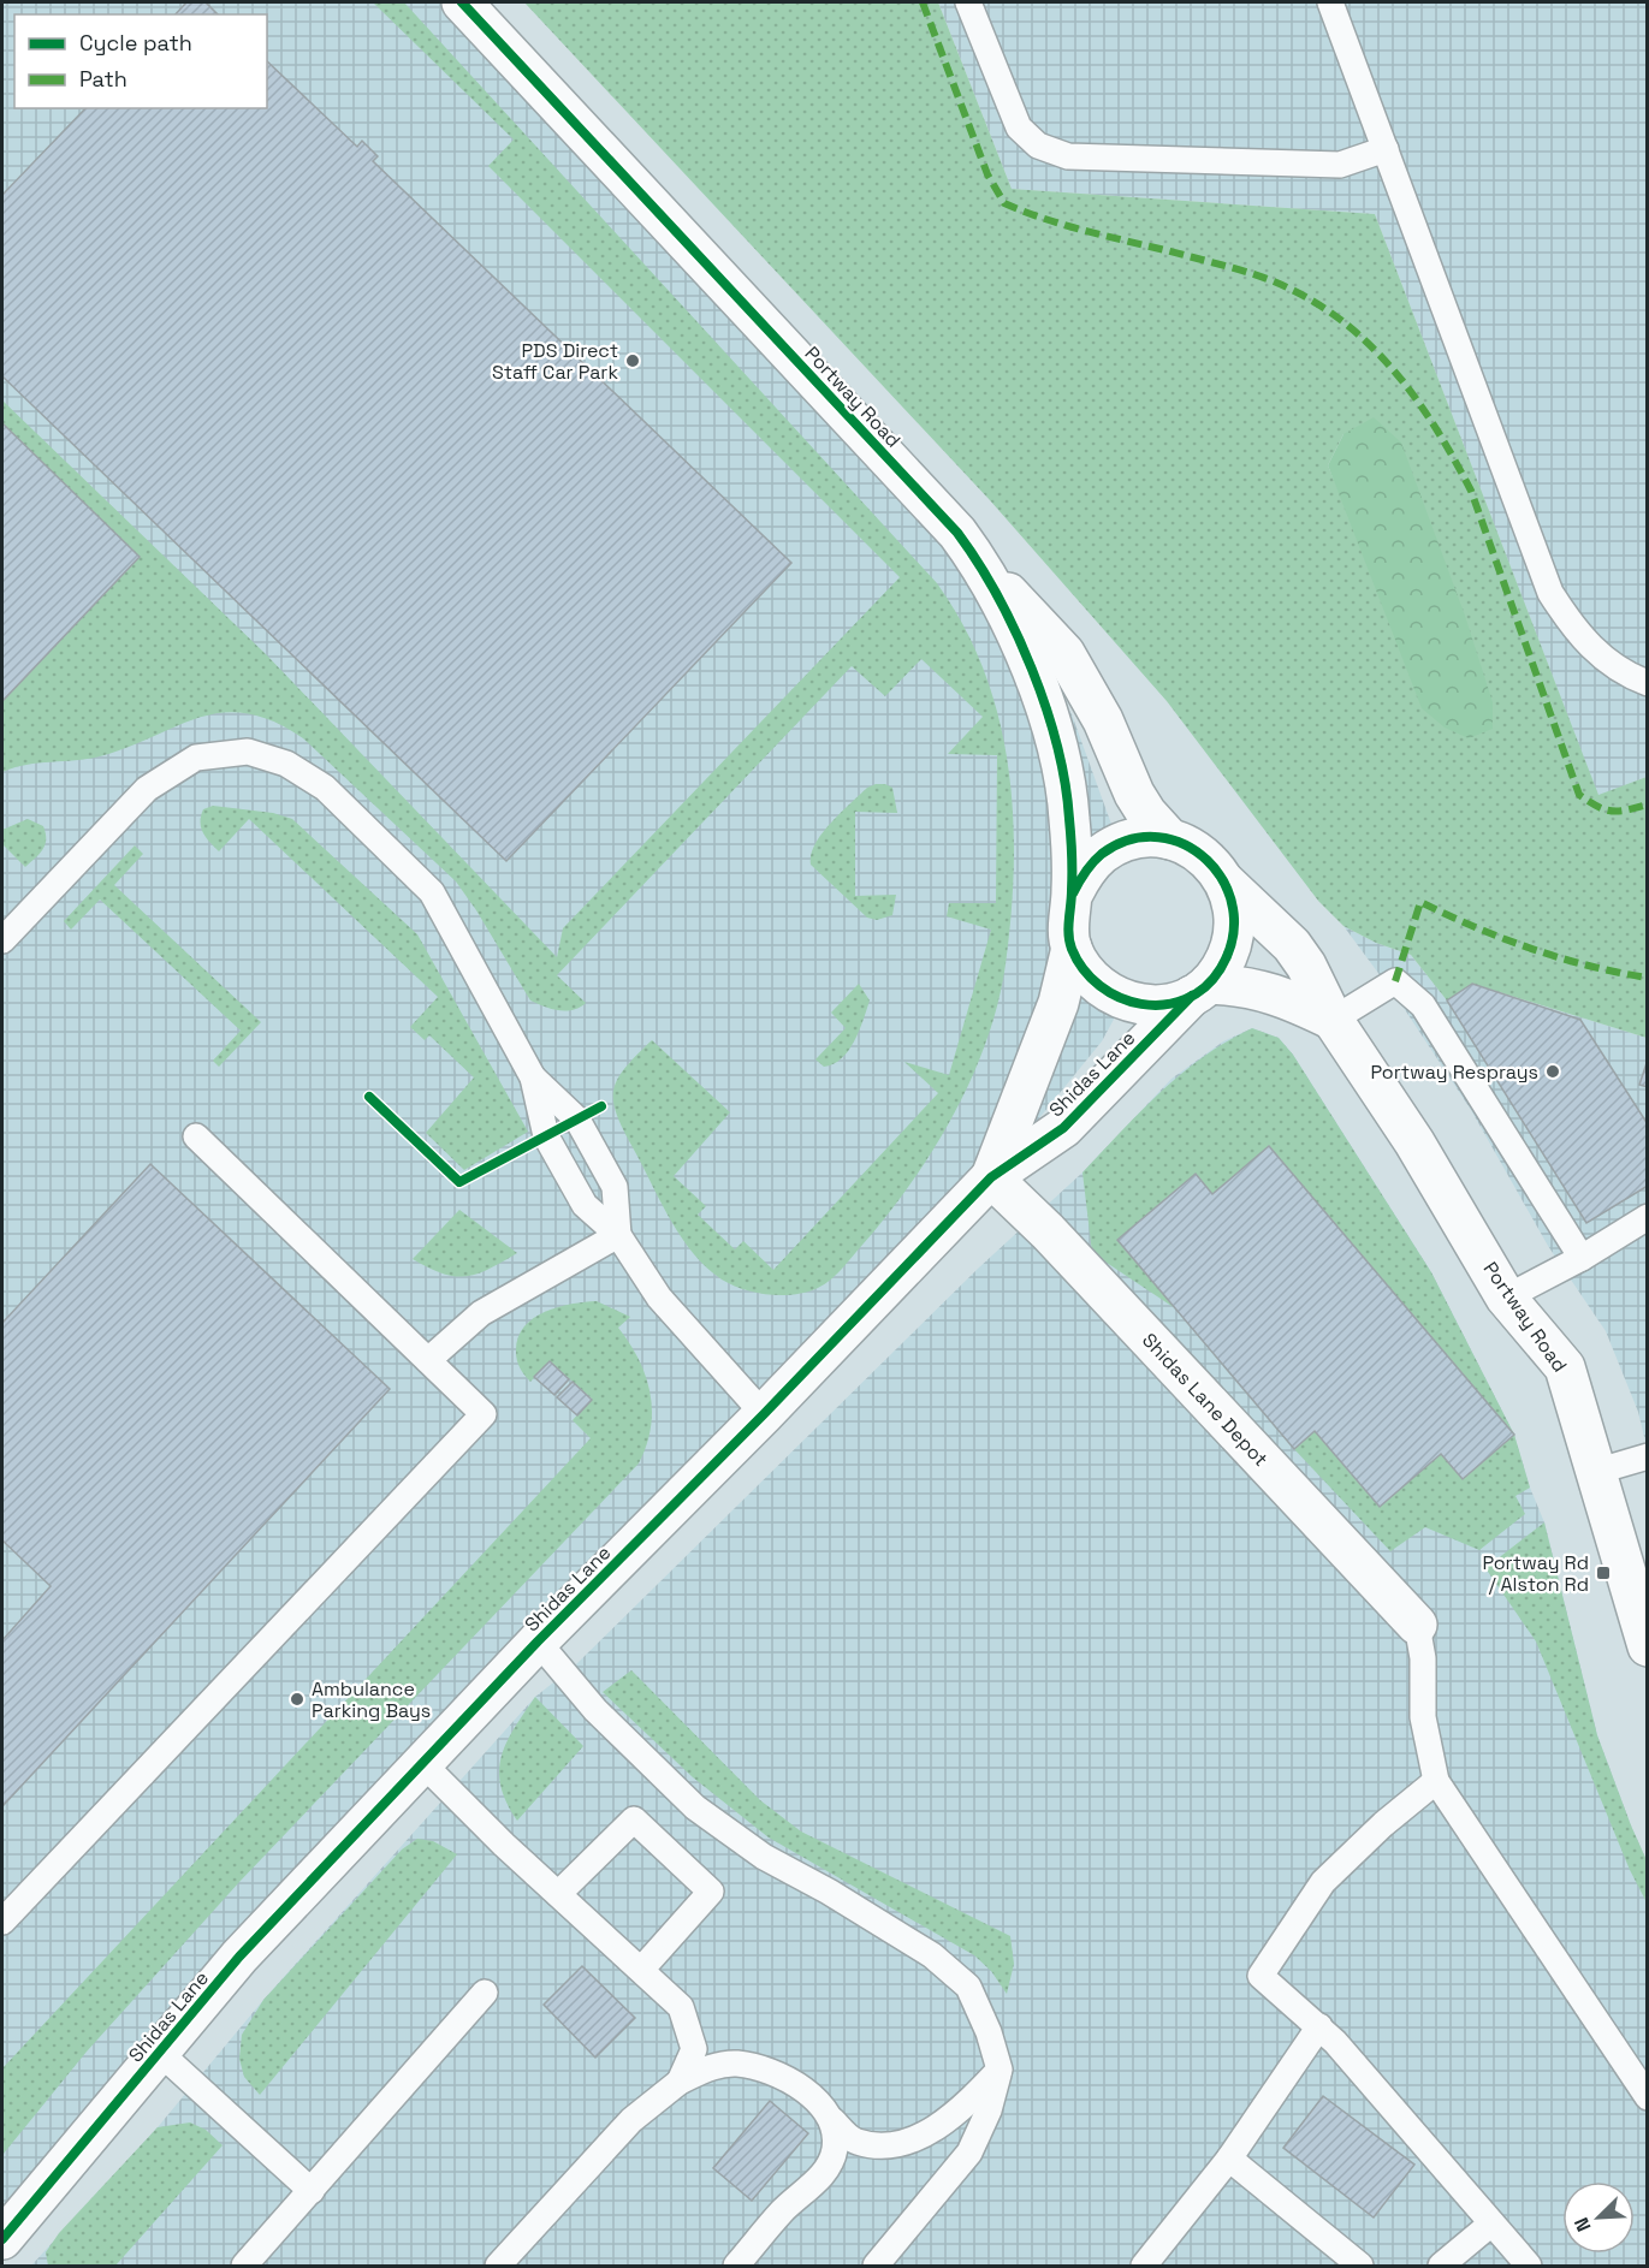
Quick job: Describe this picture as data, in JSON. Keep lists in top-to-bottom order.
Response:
{
  "streets": {
    "street": ["Portway Road", "Shidas Lane", "Shidas Lane Depot"]
  },
  "crossings": [
    ["Portway Road", "Shidas Lane"],
    ["Shidas Lane", "Shidas Lane Depot"]
  ],
  "places": {
    "other": ["PDS Direct Staff Car Park", "Portway Resprays", "Ambulance Parking Bays"],
    "transit": ["Portway Rd / Alston Rd"]
  },
  "legend": ["Cycle path", "Path"],
  "north": "bottom left"
}
